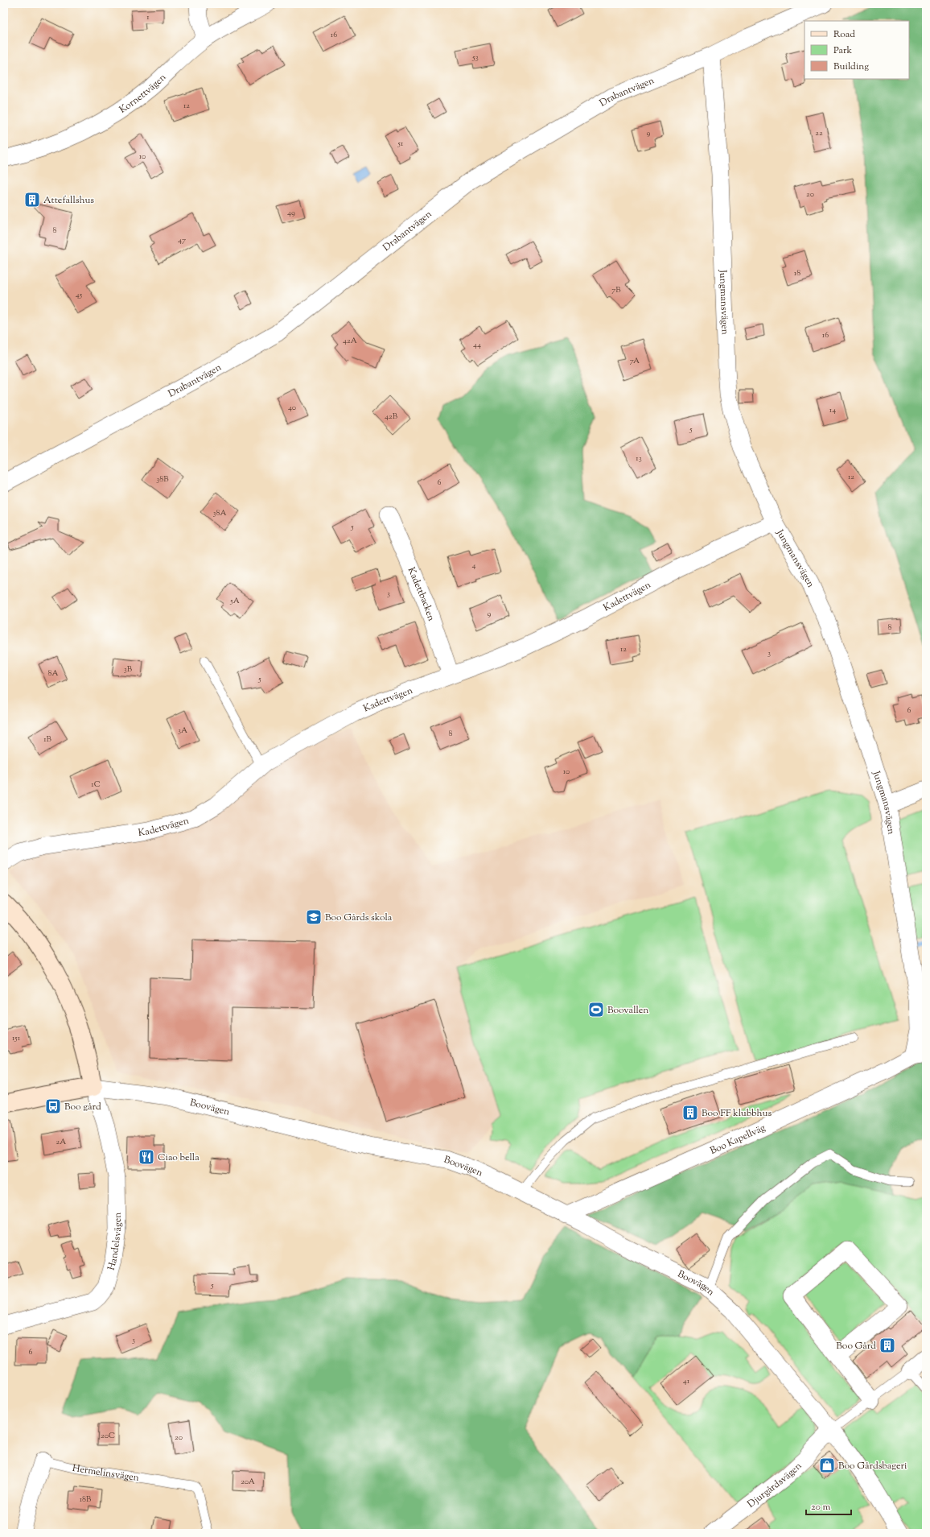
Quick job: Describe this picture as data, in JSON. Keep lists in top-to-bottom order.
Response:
{
  "streets": {
    "street": [
      "Drabantvägen",
      "Kornettvägen",
      "Jungmansvägen",
      "Kadettbacken",
      "Kadettvägen",
      "Boovägen",
      "Boo Kapellväg",
      "Handelsvägen",
      "Hermelinsvägen",
      "Djurgårdsvägen"
    ]
  },
  "crossings": [
    ["Drabantvägen", "Jungmansvägen"],
    ["Jungmansvägen", "Kadettvägen"],
    ["Jungmansvägen", "Boo Kapellväg"],
    ["Kadettbacken", "Kadettvägen"],
    ["Boovägen", "Boo Kapellväg"],
    ["Boovägen", "Handelsvägen"],
    ["Boovägen", "Djurgårdsvägen"]
  ],
  "places": {
    "building": ["Attefallshus", "Boo FF klubbhus", "Boo Gård"],
    "school or university": ["Boo Gårds skola"],
    "sports": ["Boovallen"],
    "bus stop": ["Boo gård"],
    "restaurant": ["Ciao bella"],
    "shop": ["Boo Gårdsbageri"]
  },
  "house_numbers": [
    "1",
    "16",
    "53",
    "12",
    "9",
    "22",
    "51",
    "10",
    "20",
    "49",
    "8",
    "47",
    "18",
    "7B",
    "45",
    "16",
    "42A",
    "44",
    "7A",
    "40",
    "14",
    "42B",
    "5",
    "13",
    "12",
    "38B",
    "6",
    "38A",
    "5",
    "4",
    "3",
    "5A",
    "9",
    "8",
    "12",
    "3",
    "3B",
    "8A",
    "5",
    "6",
    "3A",
    "8",
    "1B",
    "10",
    "1C",
    "151",
    "2A",
    "5",
    "3",
    "6",
    "41",
    "20C",
    "20",
    "20A",
    "18B"
  ],
  "legend": ["Road", "Park", "Building"],
  "scale_bar": "20 m"
}
